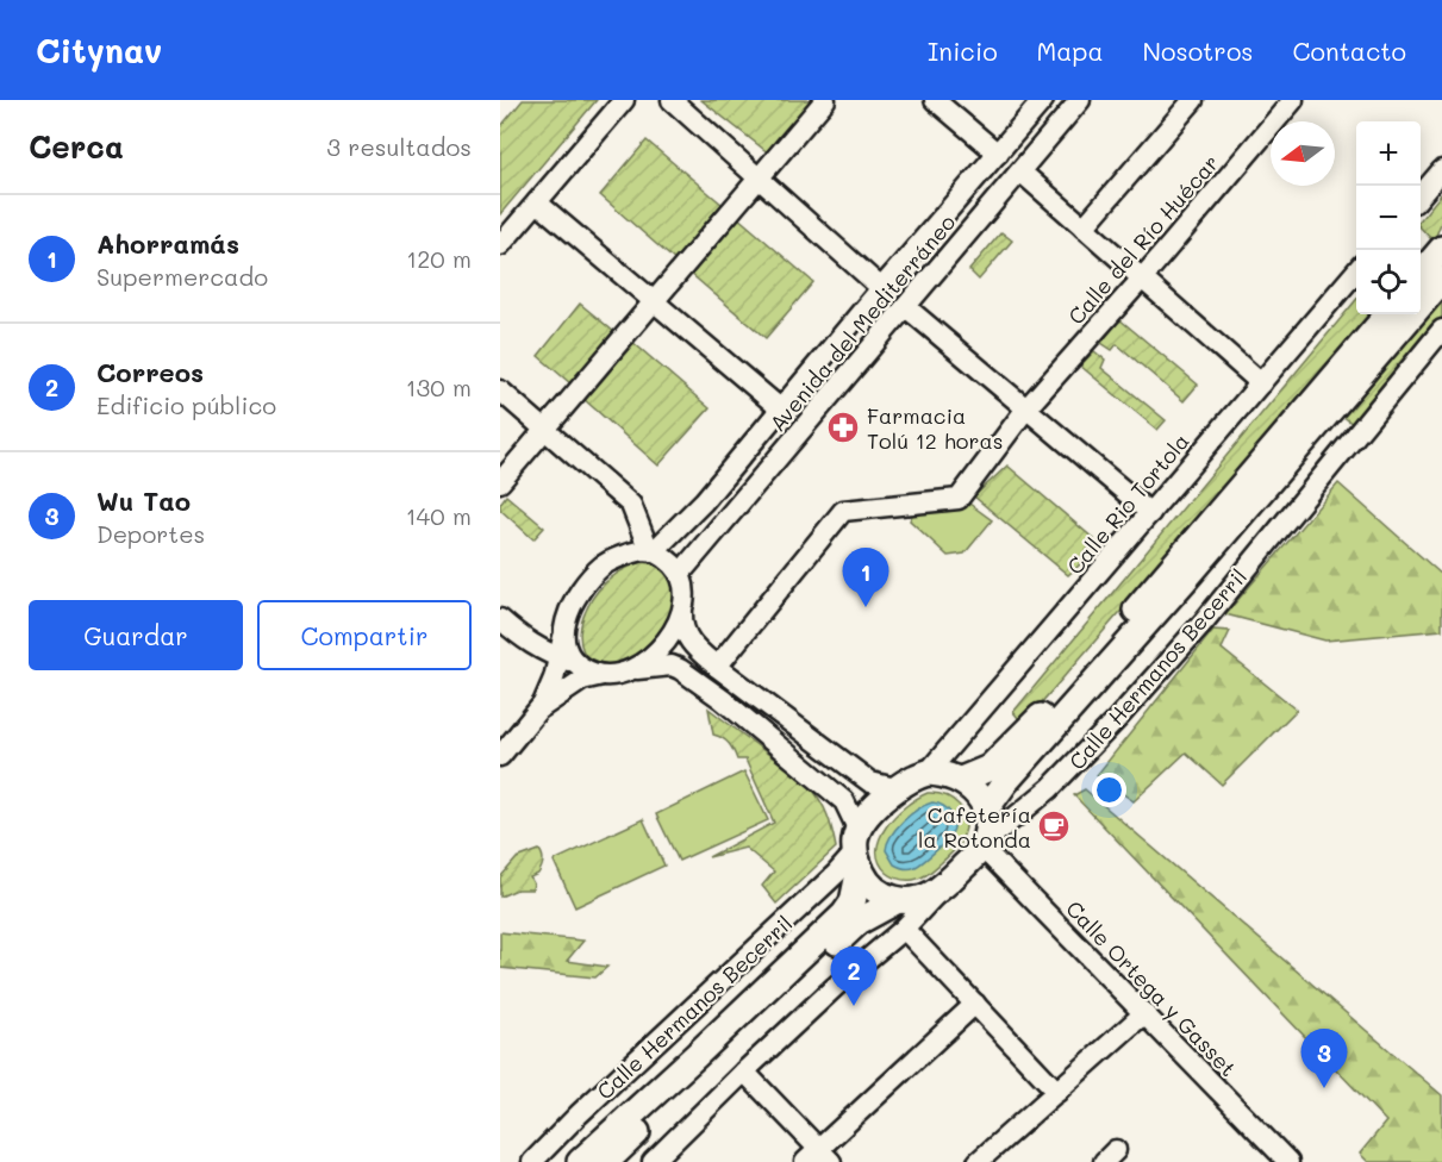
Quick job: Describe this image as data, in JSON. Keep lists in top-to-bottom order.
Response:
{
  "streets": {
    "main road": ["Calle Hermanos Becerril"],
    "street": [
      "Calle del Río Huécar",
      "Avenida del Mediterráneo",
      "Calle Rio Tortola",
      "Calle Ortega y Gasset"
    ]
  },
  "crossings": [
    ["Calle Rio Tortola", "Calle Hermanos Becerril"],
    ["Calle Rio Tortola", "Calle Ortega y Gasset"],
    ["Calle Hermanos Becerril", "Calle Ortega y Gasset"]
  ],
  "places": {
    "pharmacy": ["Farmacia Tolú 12 horas"],
    "cafe": ["Cafetería la Rotonda"]
  },
  "north": "left",
  "page": {
    "header": "Citynav",
    "nav": [
      "Inicio",
      "Mapa",
      "Nosotros",
      "Contacto"
    ],
    "heading": ["Cerca", "3 resultados"],
    "map_buttons": ["+", "−"],
    "list": [
      {
        "mark": "1",
        "name": "Ahorramás",
        "note": "Supermercado",
        "value": "120 m"
      },
      {
        "mark": "2",
        "name": "Correos",
        "note": "Edificio público",
        "value": "130 m"
      },
      {
        "mark": "3",
        "name": "Wu Tao",
        "note": "Deportes",
        "value": "140 m"
      }
    ],
    "pins": ["1", "2", "3"],
    "buttons": ["Guardar", "Compartir"]
  }
}
